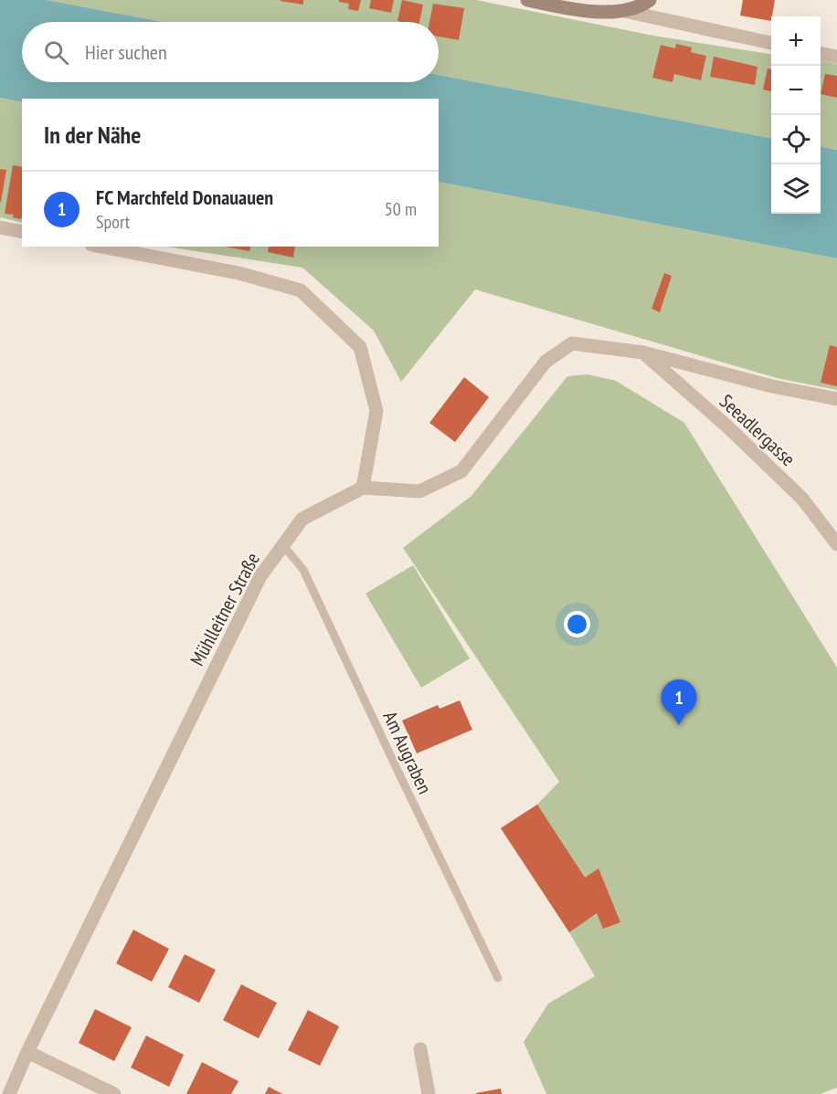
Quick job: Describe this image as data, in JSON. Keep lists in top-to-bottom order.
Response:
{
  "streets": {
    "street": ["Seeadlergasse", "Mühlleitner Straße"],
    "lane": ["Am Augraben"]
  },
  "crossings": [
    ["Mühlleitner Straße", "Am Augraben"]
  ],
  "page": {
    "map_buttons": ["+", "−"],
    "search": "Hier suchen",
    "heading": "In der Nähe",
    "list": [
      {
        "mark": "1",
        "name": "FC Marchfeld Donauauen",
        "note": "Sport",
        "value": "50 m"
      }
    ],
    "pins": "1"
  }
}
